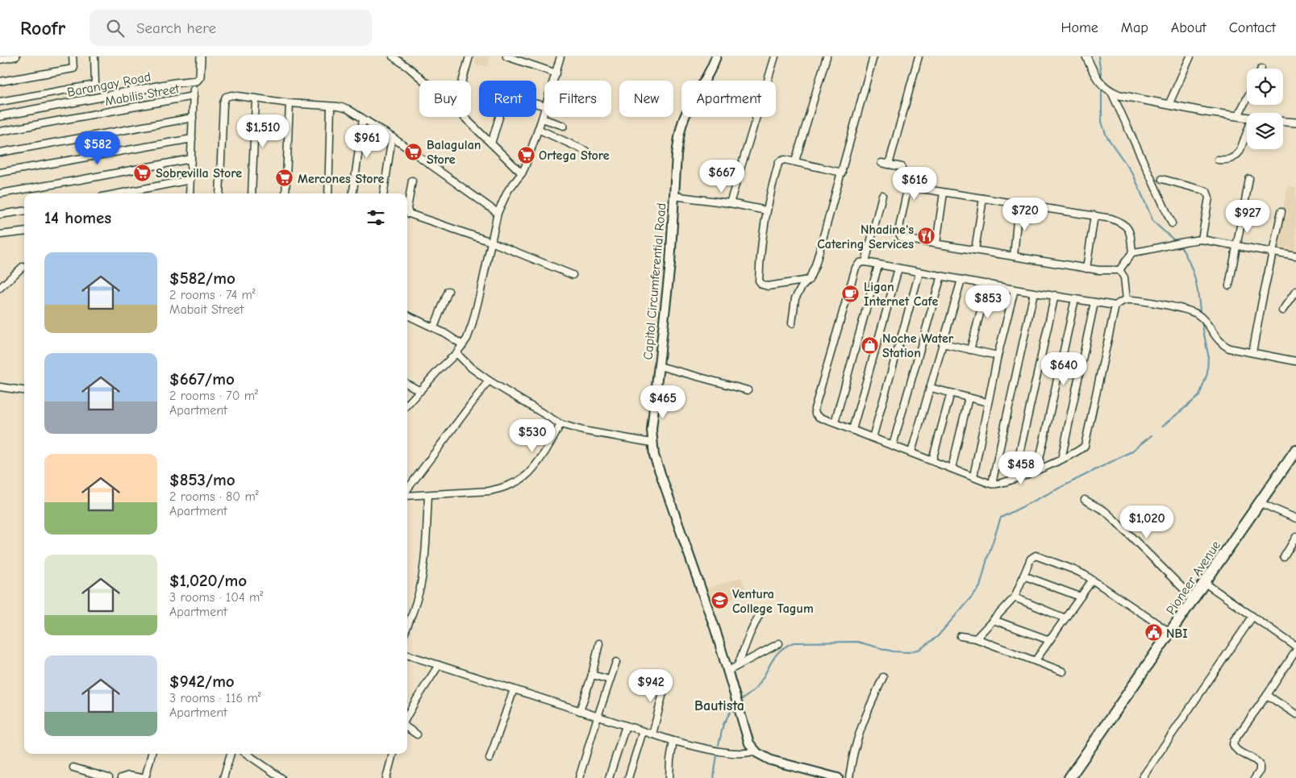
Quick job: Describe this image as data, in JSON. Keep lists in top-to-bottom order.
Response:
{
  "streets": {
    "highway": ["Pioneer Avenue"],
    "main road": ["Capitol Circumferential Road"],
    "street": ["Barangay Road", "Mabilis Street"]
  },
  "districts": ["Bautista"],
  "places": {
    "supermarket": [
      "Balagulan Store",
      "Ortega Store",
      "Sobrevilla Store",
      "Mercones Store"
    ],
    "restaurant": ["Nhadine's Catering Services"],
    "cafe": ["Ligan Internet Cafe"],
    "shop": ["Noche Water Station"],
    "school or university": ["Ventura College Tagum"],
    "public building": ["NBI"]
  },
  "page": {
    "header": "Roofr",
    "search": "Search here",
    "nav": [
      "Home",
      "Map",
      "About",
      "Contact"
    ],
    "chip": [
      "Buy",
      "Rent",
      "Filters",
      "New",
      "Apartment"
    ],
    "price": [
      "$1,510",
      "$961",
      "$582",
      "$667",
      "$616",
      "$720",
      "$927",
      "$853",
      "$640",
      "$465",
      "$530",
      "$458",
      "$1,020",
      "$942"
    ],
    "heading": "14 homes",
    "list": [
      {
        "name": "$582/mo",
        "note": "2 rooms · 74 m² · Mabait Street"
      },
      {
        "name": "$667/mo",
        "note": "2 rooms · 70 m² · Apartment"
      },
      {
        "name": "$853/mo",
        "note": "2 rooms · 80 m² · Apartment"
      },
      {
        "name": "$1,020/mo",
        "note": "3 rooms · 104 m² · Apartment"
      },
      {
        "name": "$942/mo",
        "note": "3 rooms · 116 m² · Apartment"
      }
    ]
  }
}
